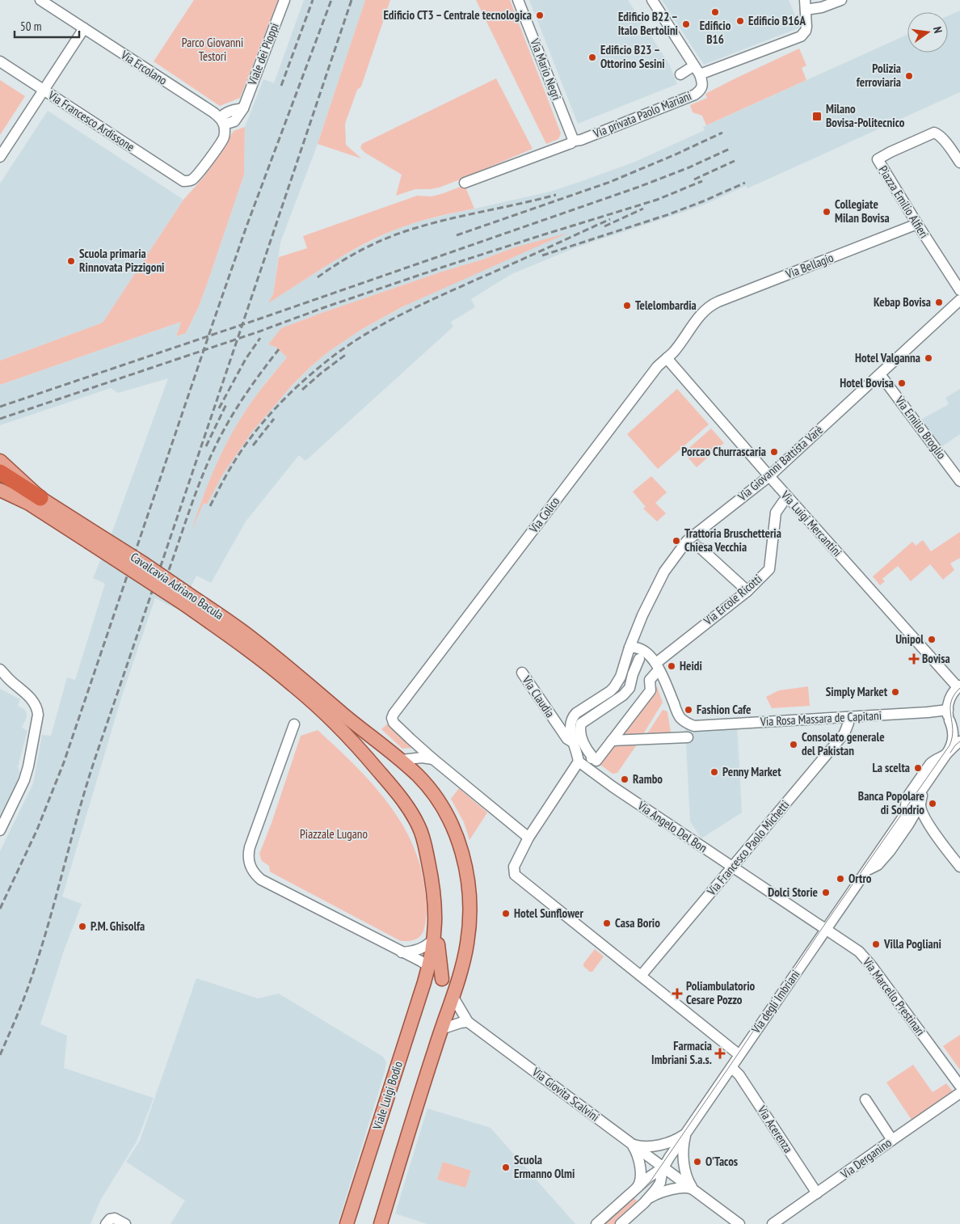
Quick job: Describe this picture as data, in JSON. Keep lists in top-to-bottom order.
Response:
{
  "streets": {
    "highway": ["Cavalcavia Adriano Bacula"],
    "main road": ["Viale Luigi Bodio"],
    "street": [
      "Viale dei Pioppi",
      "Via Ercolano",
      "Via Mario Negri",
      "Via privata Paolo Mariani",
      "Via Francesco Ardissone",
      "Piazza Emilio Alfieri",
      "Via Bellagio",
      "Via Emilio Broglio",
      "Via Giovanni Battista Varè",
      "Via Colico",
      "Via Luigi Mercantini",
      "Via Ercole Ricotti",
      "Via Claudia",
      "Via Rosa Massara de Capitani",
      "Via Angelo Del Bon",
      "Via Francesco Paolo Michetti",
      "Via Marcello Prestinari",
      "Via degli Imbriani",
      "Via Giovita Scalvini",
      "Via Acerenza",
      "Via Derganino"
    ]
  },
  "crossings": [
    ["Viale dei Pioppi", "Via Ercolano"],
    ["Viale dei Pioppi", "Via Francesco Ardissone"],
    ["Via Ercolano", "Via Francesco Ardissone"],
    ["Via Mario Negri", "Via privata Paolo Mariani"],
    ["Piazza Emilio Alfieri", "Via Bellagio"],
    ["Via Bellagio", "Via Colico"],
    ["Via Emilio Broglio", "Via Giovanni Battista Varè"],
    ["Via Giovanni Battista Varè", "Via Luigi Mercantini"],
    ["Via Colico", "Via Luigi Mercantini"],
    ["Via Luigi Mercantini", "Via Ercole Ricotti"],
    ["Via Ercole Ricotti", "Via Rosa Massara de Capitani"],
    ["Via Rosa Massara de Capitani", "Via Francesco Paolo Michetti"],
    ["Via Rosa Massara de Capitani", "Via degli Imbriani"],
    ["Via Angelo Del Bon", "Via Francesco Paolo Michetti"],
    ["Via Angelo Del Bon", "Via Marcello Prestinari"],
    ["Via Francesco Paolo Michetti", "Via Marcello Prestinari"],
    ["Via Marcello Prestinari", "Via degli Imbriani"],
    ["Via degli Imbriani", "Via Giovita Scalvini"],
    ["Via degli Imbriani", "Via Acerenza"],
    ["Via Acerenza", "Via Derganino"]
  ],
  "parks": ["Parco Giovanni Testori", "Piazzale Lugano"],
  "places": {
    "other": [
      "Edificio B16",
      "Edificio CT3 – Centrale tecnologica",
      "Edificio B16A",
      "Edificio B22 – Italo Bertolini",
      "Edificio B23 – Ottorino Sesini",
      "Polizia ferroviaria",
      "Collegiate Milan Bovisa",
      "Scuola primaria Rinnovata Pizzigoni",
      "Kebap Bovisa",
      "Telelombardia",
      "Hotel Valganna",
      "Hotel Bovisa",
      "Porcao Churrascaria",
      "Trattoria Bruschetteria Chiesa Vecchia",
      "Unipol",
      "Heidi",
      "Simply Market",
      "Fashion Cafe",
      "Consolato generale del Pakistan",
      "La scelta",
      "Penny Market",
      "Rambo",
      "Banca Popolare di Sondrio",
      "Ortro",
      "Dolci Storie",
      "Hotel Sunflower",
      "Casa Borio",
      "P.M. Ghisolfa",
      "Villa Pogliani",
      "O'Tacos",
      "Scuola Ermanno Olmi"
    ],
    "transit": ["Milano Bovisa-Politecnico"],
    "health": ["Bovisa", "Poliambulatorio Cesare Pozzo", "Farmacia Imbriani S.a.s."]
  },
  "scale_bar": "50 m",
  "north": "right"
}
